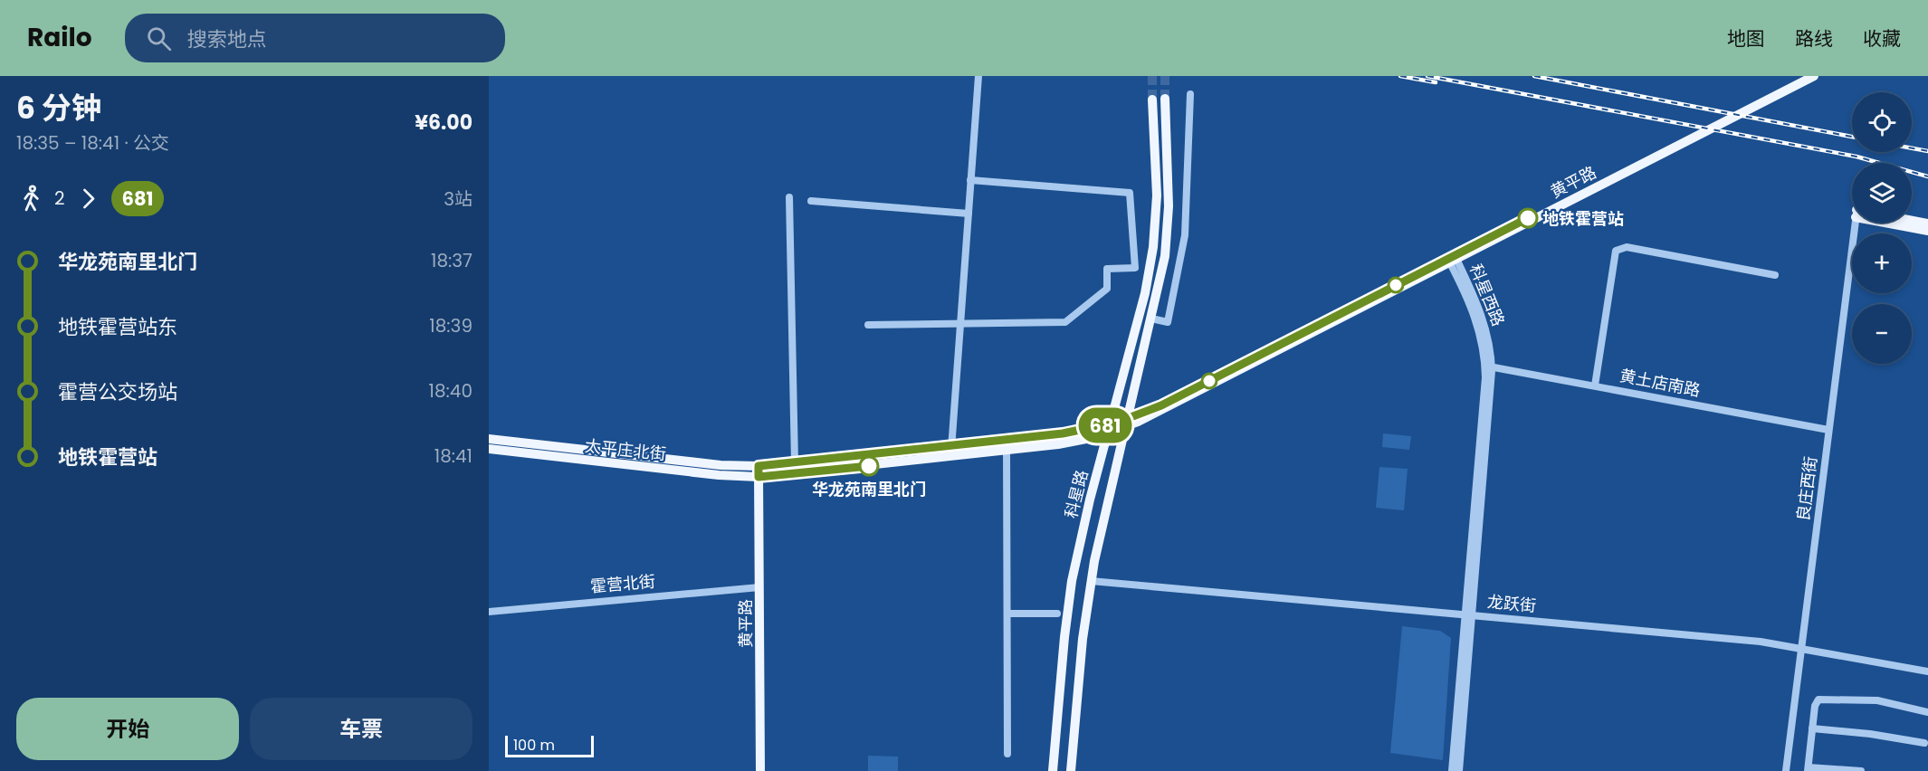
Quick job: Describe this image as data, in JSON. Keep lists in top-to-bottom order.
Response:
{
  "streets": {
    "main road": ["黄平路", "太平庄北街", "科星路"],
    "street": [
      "科星西路",
      "黄土店南路",
      "良庄西街",
      "霍营北街",
      "龙跃街"
    ]
  },
  "crossings": [
    ["黄平路", "科星西路"],
    ["黄平路", "太平庄北街"],
    ["黄平路", "科星路"],
    ["黄平路", "霍营北街"],
    ["科星西路", "黄土店南路"],
    ["科星西路", "龙跃街"],
    ["黄土店南路", "良庄西街"],
    ["良庄西街", "龙跃街"],
    ["科星路", "龙跃街"]
  ],
  "places": ["地铁霍营站", "华龙苑南里北门"],
  "lines": ["bus line 681"],
  "scale_bar": "100 m",
  "page": {
    "header": "Railo",
    "search": "搜索地点",
    "nav": ["地图", "路线", "收藏"],
    "heading": ["6 分钟", "18:35 – 18:41 · 公交", "¥6.00"],
    "on_map": "681",
    "map_buttons": ["+", "−"],
    "legs": ["2", "681", "3站"],
    "list": [
      {
        "name": "华龙苑南里北门",
        "value": "18:37"
      },
      {
        "name": "地铁霍营站东",
        "value": "18:39"
      },
      {
        "name": "霍营公交场站",
        "value": "18:40"
      },
      {
        "name": "地铁霍营站",
        "value": "18:41"
      }
    ],
    "buttons": ["开始", "车票"],
    "scale": "100 m"
  }
}
